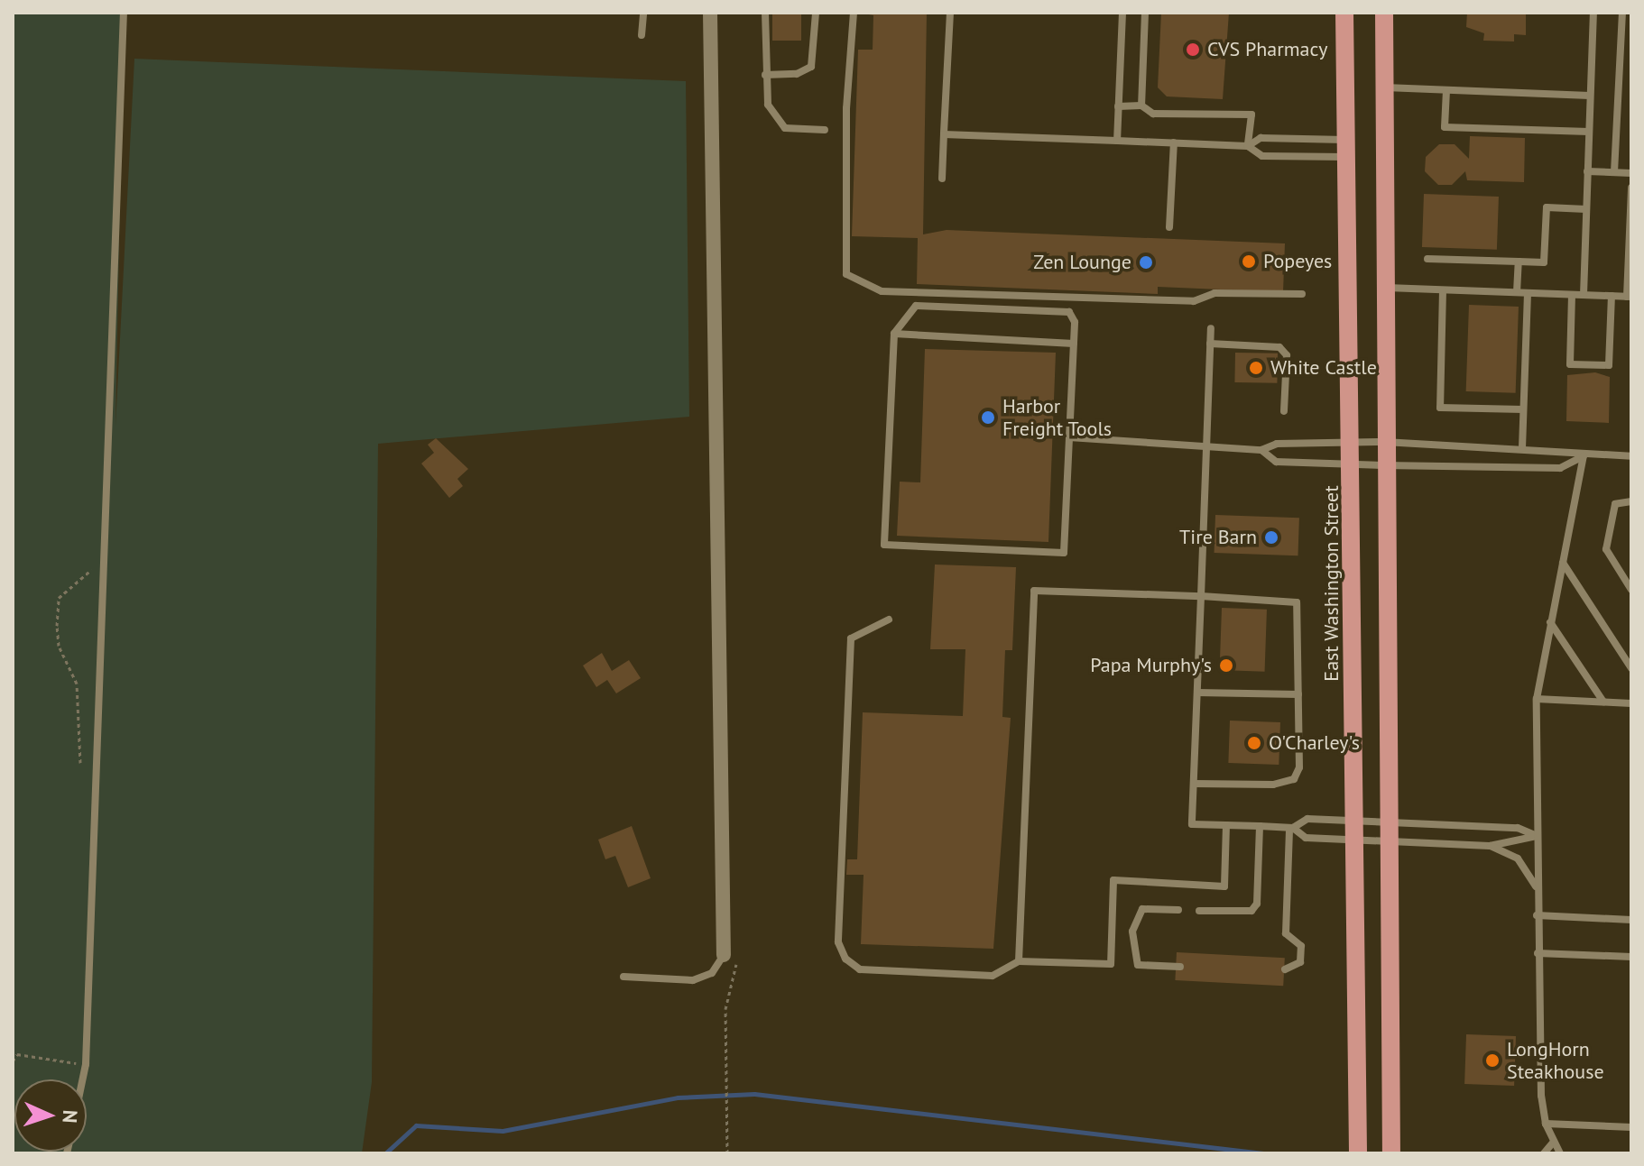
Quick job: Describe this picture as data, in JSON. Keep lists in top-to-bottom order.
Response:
{
  "streets": {
    "main road": ["East Washington Street"]
  },
  "places": [
    "CVS Pharmacy",
    "Popeyes",
    "Zen Lounge",
    "White Castle",
    "Harbor Freight Tools",
    "Tire Barn",
    "Papa Murphy's",
    "O'Charley's",
    "LongHorn Steakhouse"
  ],
  "north": "right"
}
